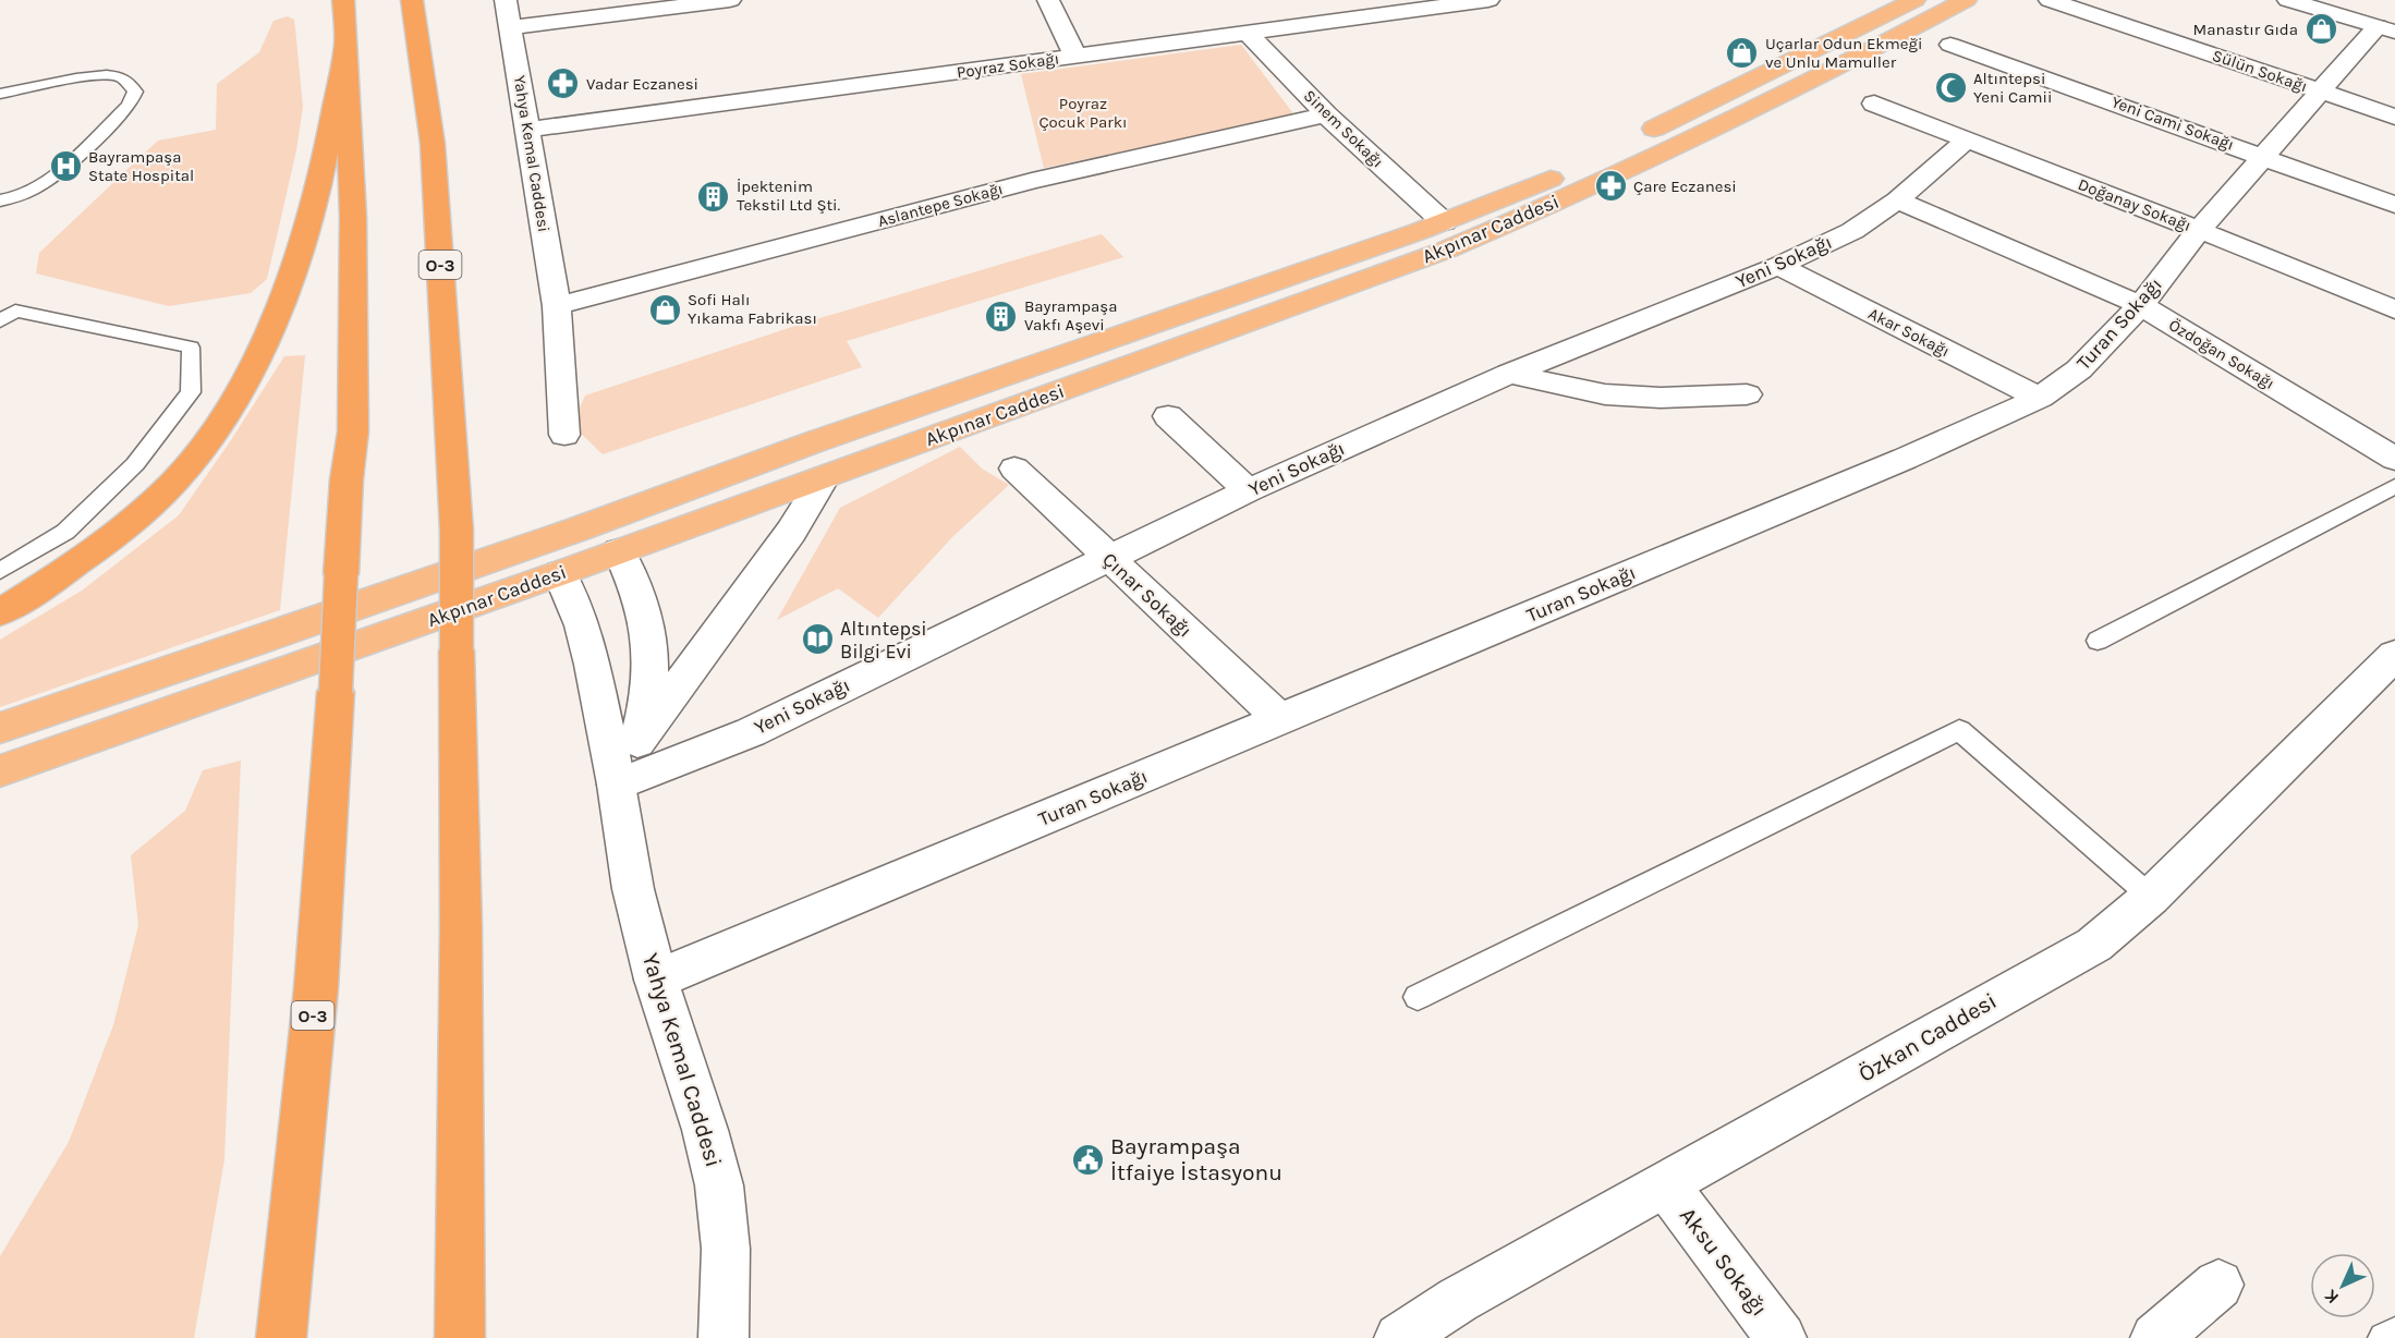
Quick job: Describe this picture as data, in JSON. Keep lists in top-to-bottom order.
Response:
{
  "streets": {
    "highway": ["O-3"],
    "main road": ["Akpınar Caddesi"],
    "street": [
      "Poyraz Sokağı",
      "Sülün Sokağı",
      "Yeni Cami Sokağı",
      "Sinem Sokağı",
      "Yahya Kemal Caddesi",
      "Aslantepe Sokağı",
      "Doğanay Sokağı",
      "Yeni Sokağı",
      "Turan Sokağı",
      "Akar Sokağı",
      "Özdoğan Sokağı",
      "Çınar Sokağı",
      "Özkan Caddesi",
      "Aksu Sokağı"
    ]
  },
  "crossings": [
    ["Poyraz Sokağı", "Sinem Sokağı"],
    ["Poyraz Sokağı", "Yahya Kemal Caddesi"],
    ["Sülün Sokağı", "Turan Sokağı"],
    ["Yeni Cami Sokağı", "Turan Sokağı"],
    ["Sinem Sokağı", "Aslantepe Sokağı"],
    ["Sinem Sokağı", "Akpınar Caddesi"],
    ["Yahya Kemal Caddesi", "Aslantepe Sokağı"],
    ["Yahya Kemal Caddesi", "Akpınar Caddesi"],
    ["Yahya Kemal Caddesi", "Yeni Sokağı"],
    ["Yahya Kemal Caddesi", "Turan Sokağı"],
    ["Doğanay Sokağı", "Yeni Sokağı"],
    ["Doğanay Sokağı", "Turan Sokağı"],
    ["Yeni Sokağı", "Akar Sokağı"],
    ["Yeni Sokağı", "Özdoğan Sokağı"],
    ["Yeni Sokağı", "Çınar Sokağı"],
    ["Turan Sokağı", "Akar Sokağı"],
    ["Turan Sokağı", "Özdoğan Sokağı"],
    ["Turan Sokağı", "Çınar Sokağı"],
    ["Özkan Caddesi", "Aksu Sokağı"]
  ],
  "parks": ["Poyraz Çocuk Parkı"],
  "places": {
    "shop": ["Manastır Gıda", "Uçarlar Odun Ekmeği ve Unlu Mamuller", "Sofi Halı Yıkama Fabrikası"],
    "pharmacy": ["Vadar Eczanesi", "Çare Eczanesi"],
    "mosque": ["Altıntepsi Yeni Camii"],
    "hospital": ["Bayrampaşa State Hospital"],
    "building": ["İpektenim Tekstil Ltd Şti.", "Bayrampaşa Vakfı Aşevi"],
    "library": ["Altıntepsi Bilgi Evi"],
    "public building": ["Bayrampaşa İtfaiye İstasyonu"]
  },
  "north": "bottom left"
}
